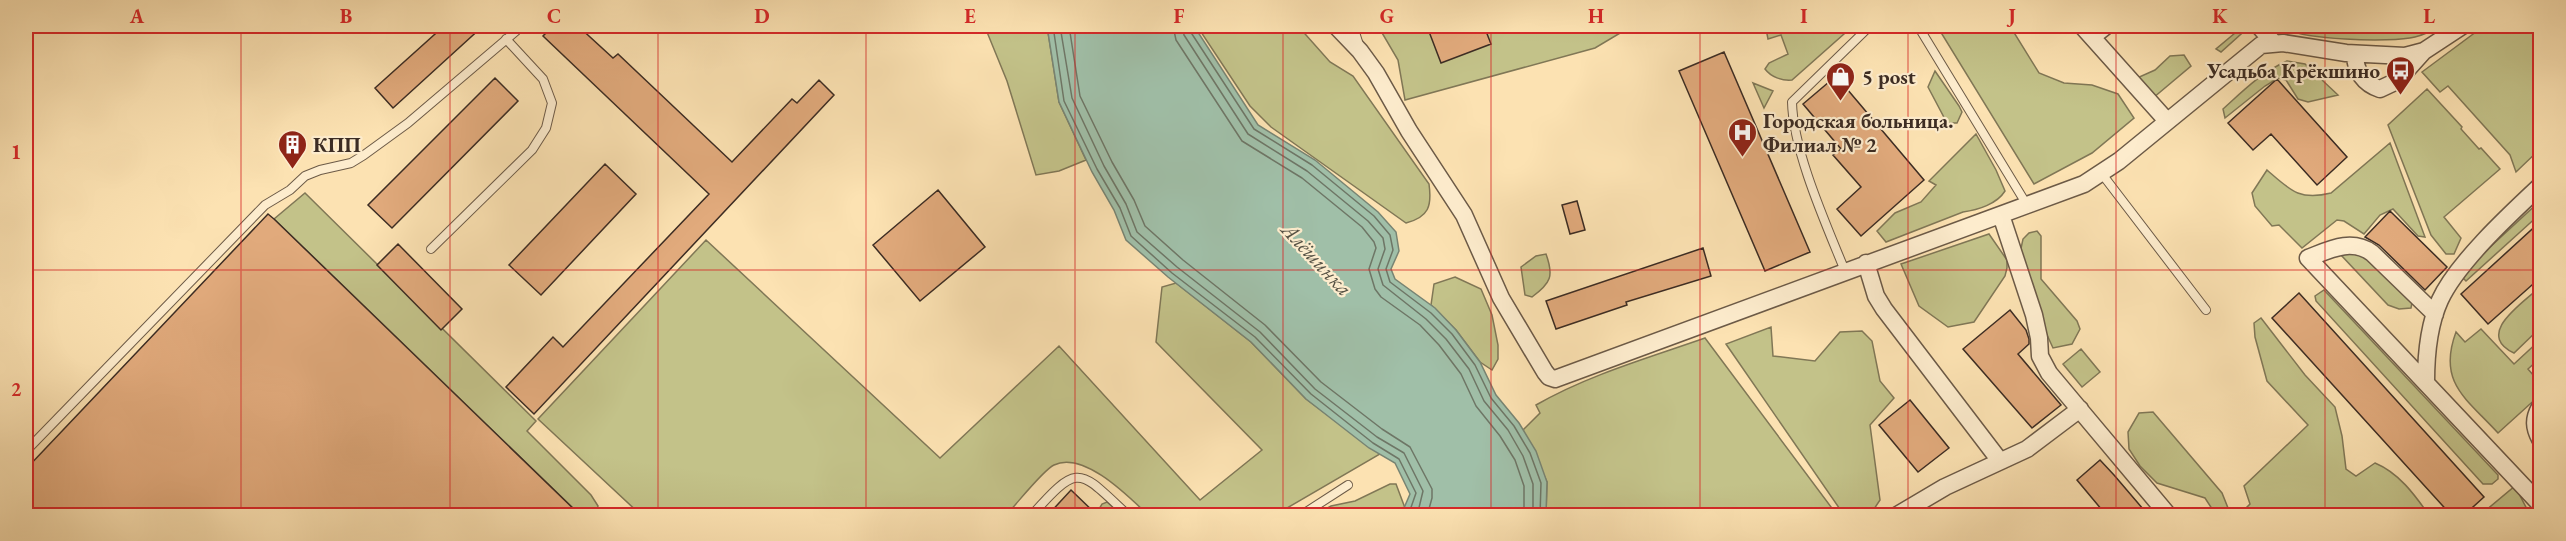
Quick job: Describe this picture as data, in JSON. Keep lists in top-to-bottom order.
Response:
{
  "water": ["Алёшинка"],
  "places": {
    "bus stop": ["Усадьба Крёкшино"],
    "shop": ["5 post"],
    "hospital": ["Городская больница. Филиал № 2"],
    "building": ["КПП"]
  },
  "grid": {
    "columns": [
      "A",
      "B",
      "C",
      "D",
      "E",
      "F",
      "G",
      "H",
      "I",
      "J",
      "K",
      "L"
    ],
    "rows": ["1", "2"]
  }
}
